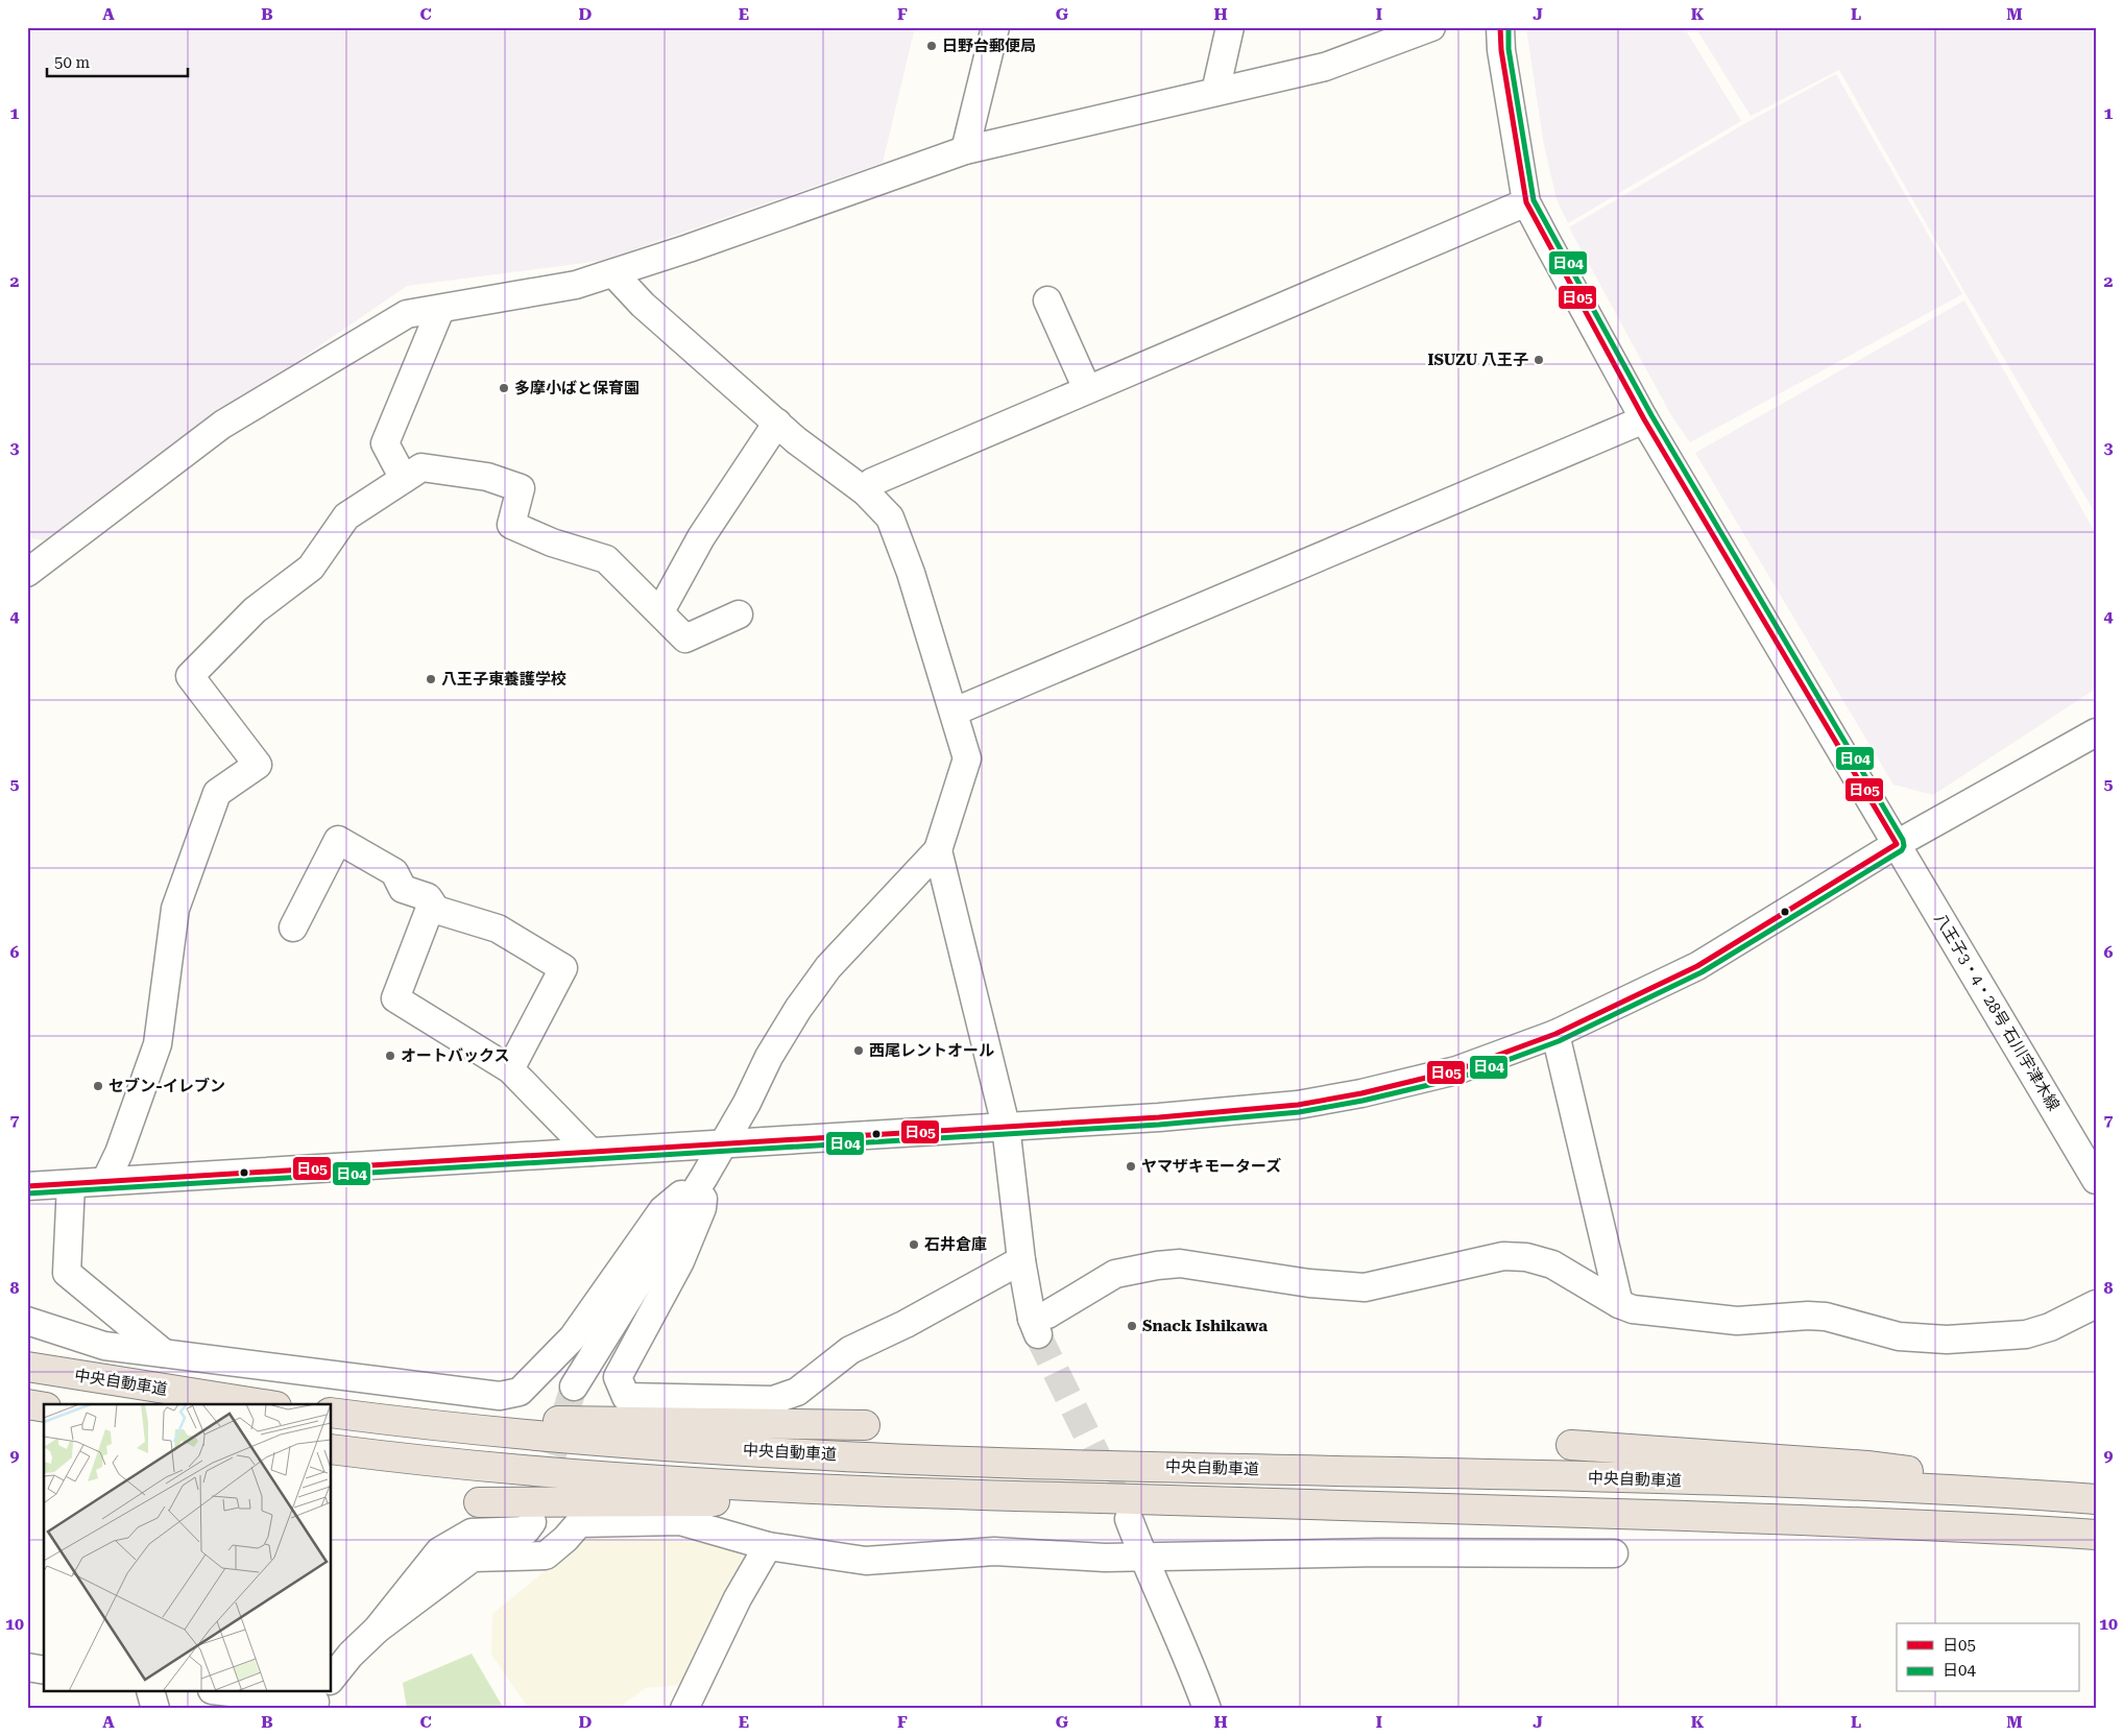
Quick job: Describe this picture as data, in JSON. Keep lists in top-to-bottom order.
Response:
{
  "streets": {
    "highway": ["中央自動車道"],
    "street": ["八王子3・4・28号 石川宇津木線"]
  },
  "places": [
    "日野台郵便局",
    "ISUZU 八王子",
    "多摩小ばと保育園",
    "八王子東養護学校",
    "西尾レントオール",
    "オートバックス",
    "セブン-イレブン",
    "ヤマザキモーターズ",
    "石井倉庫",
    "Snack Ishikawa"
  ],
  "lines": ["transit line 日05", "transit line 日04"],
  "legend": ["日05", "日04"],
  "scale_bar": "50 m",
  "grid": {
    "columns": [
      "A",
      "B",
      "C",
      "D",
      "E",
      "F",
      "G",
      "H",
      "I",
      "J",
      "K",
      "L",
      "M"
    ],
    "rows": [
      "1",
      "2",
      "3",
      "4",
      "5",
      "6",
      "7",
      "8",
      "9",
      "10"
    ]
  }
}
